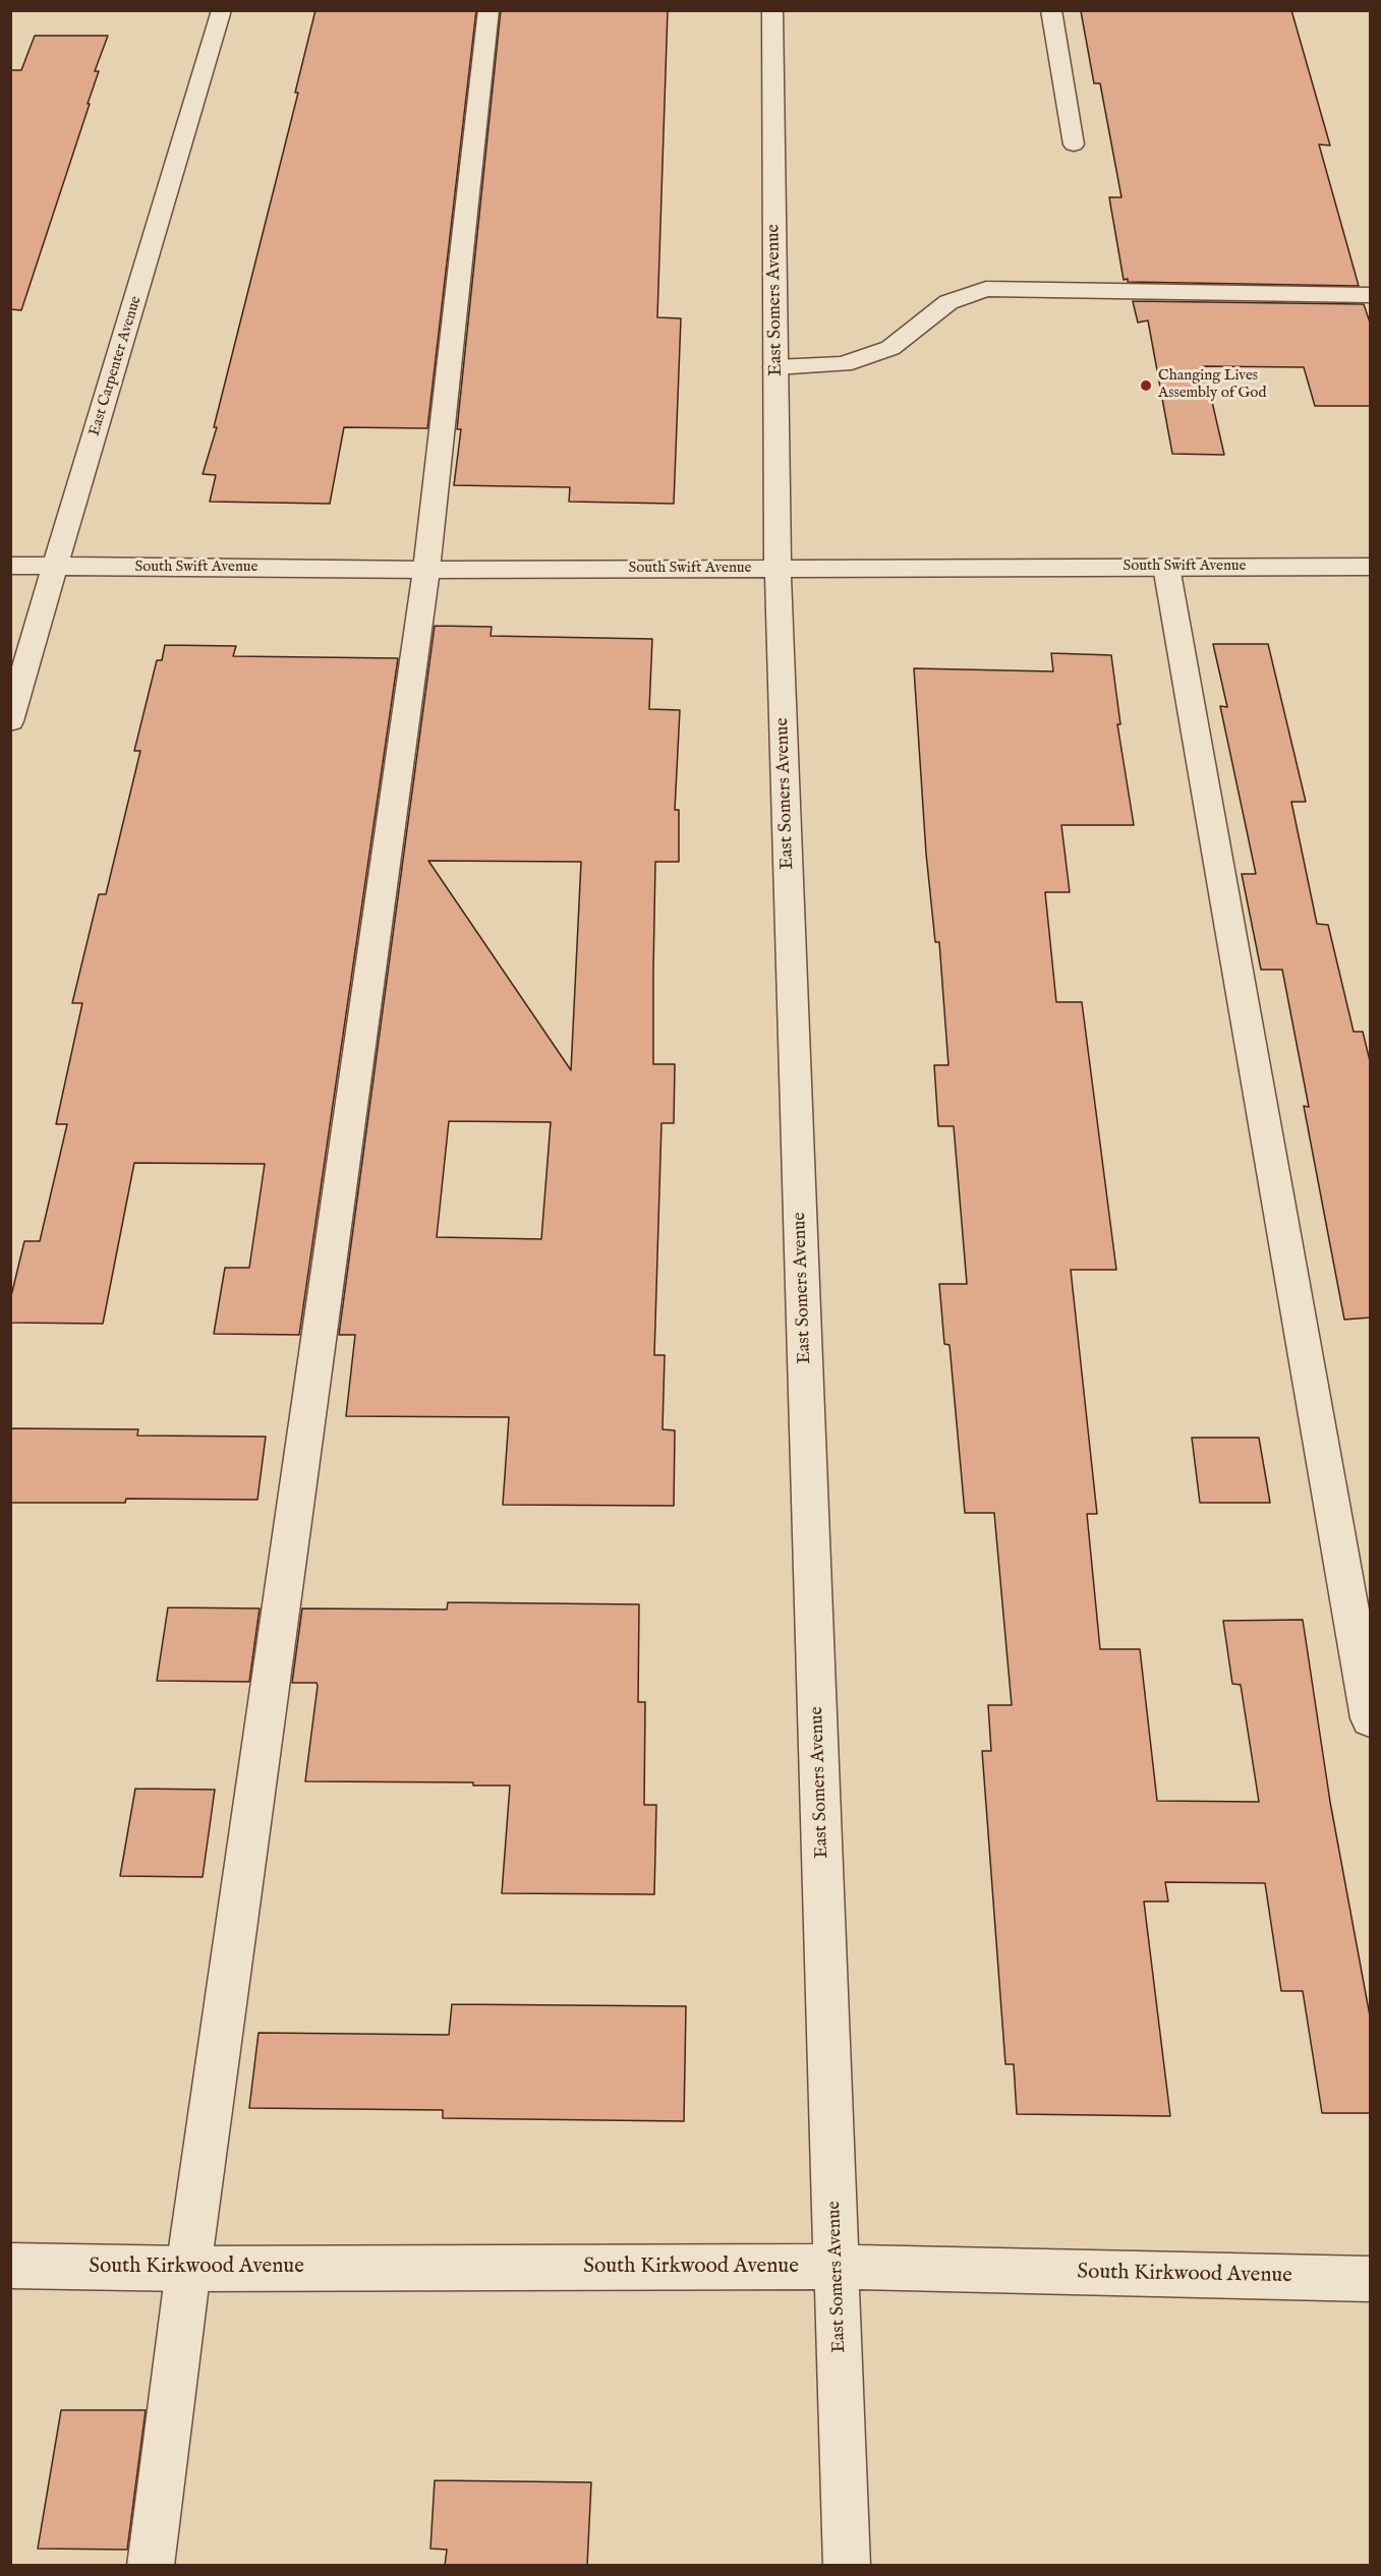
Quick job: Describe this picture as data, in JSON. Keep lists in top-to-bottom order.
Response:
{
  "streets": {
    "street": [
      "East Somers Avenue",
      "East Carpenter Avenue",
      "South Swift Avenue",
      "South Kirkwood Avenue"
    ]
  },
  "crossings": [
    ["East Somers Avenue", "South Swift Avenue"],
    ["East Somers Avenue", "South Kirkwood Avenue"],
    ["East Carpenter Avenue", "South Swift Avenue"]
  ],
  "places": ["Changing Lives Assembly of God"]
}
